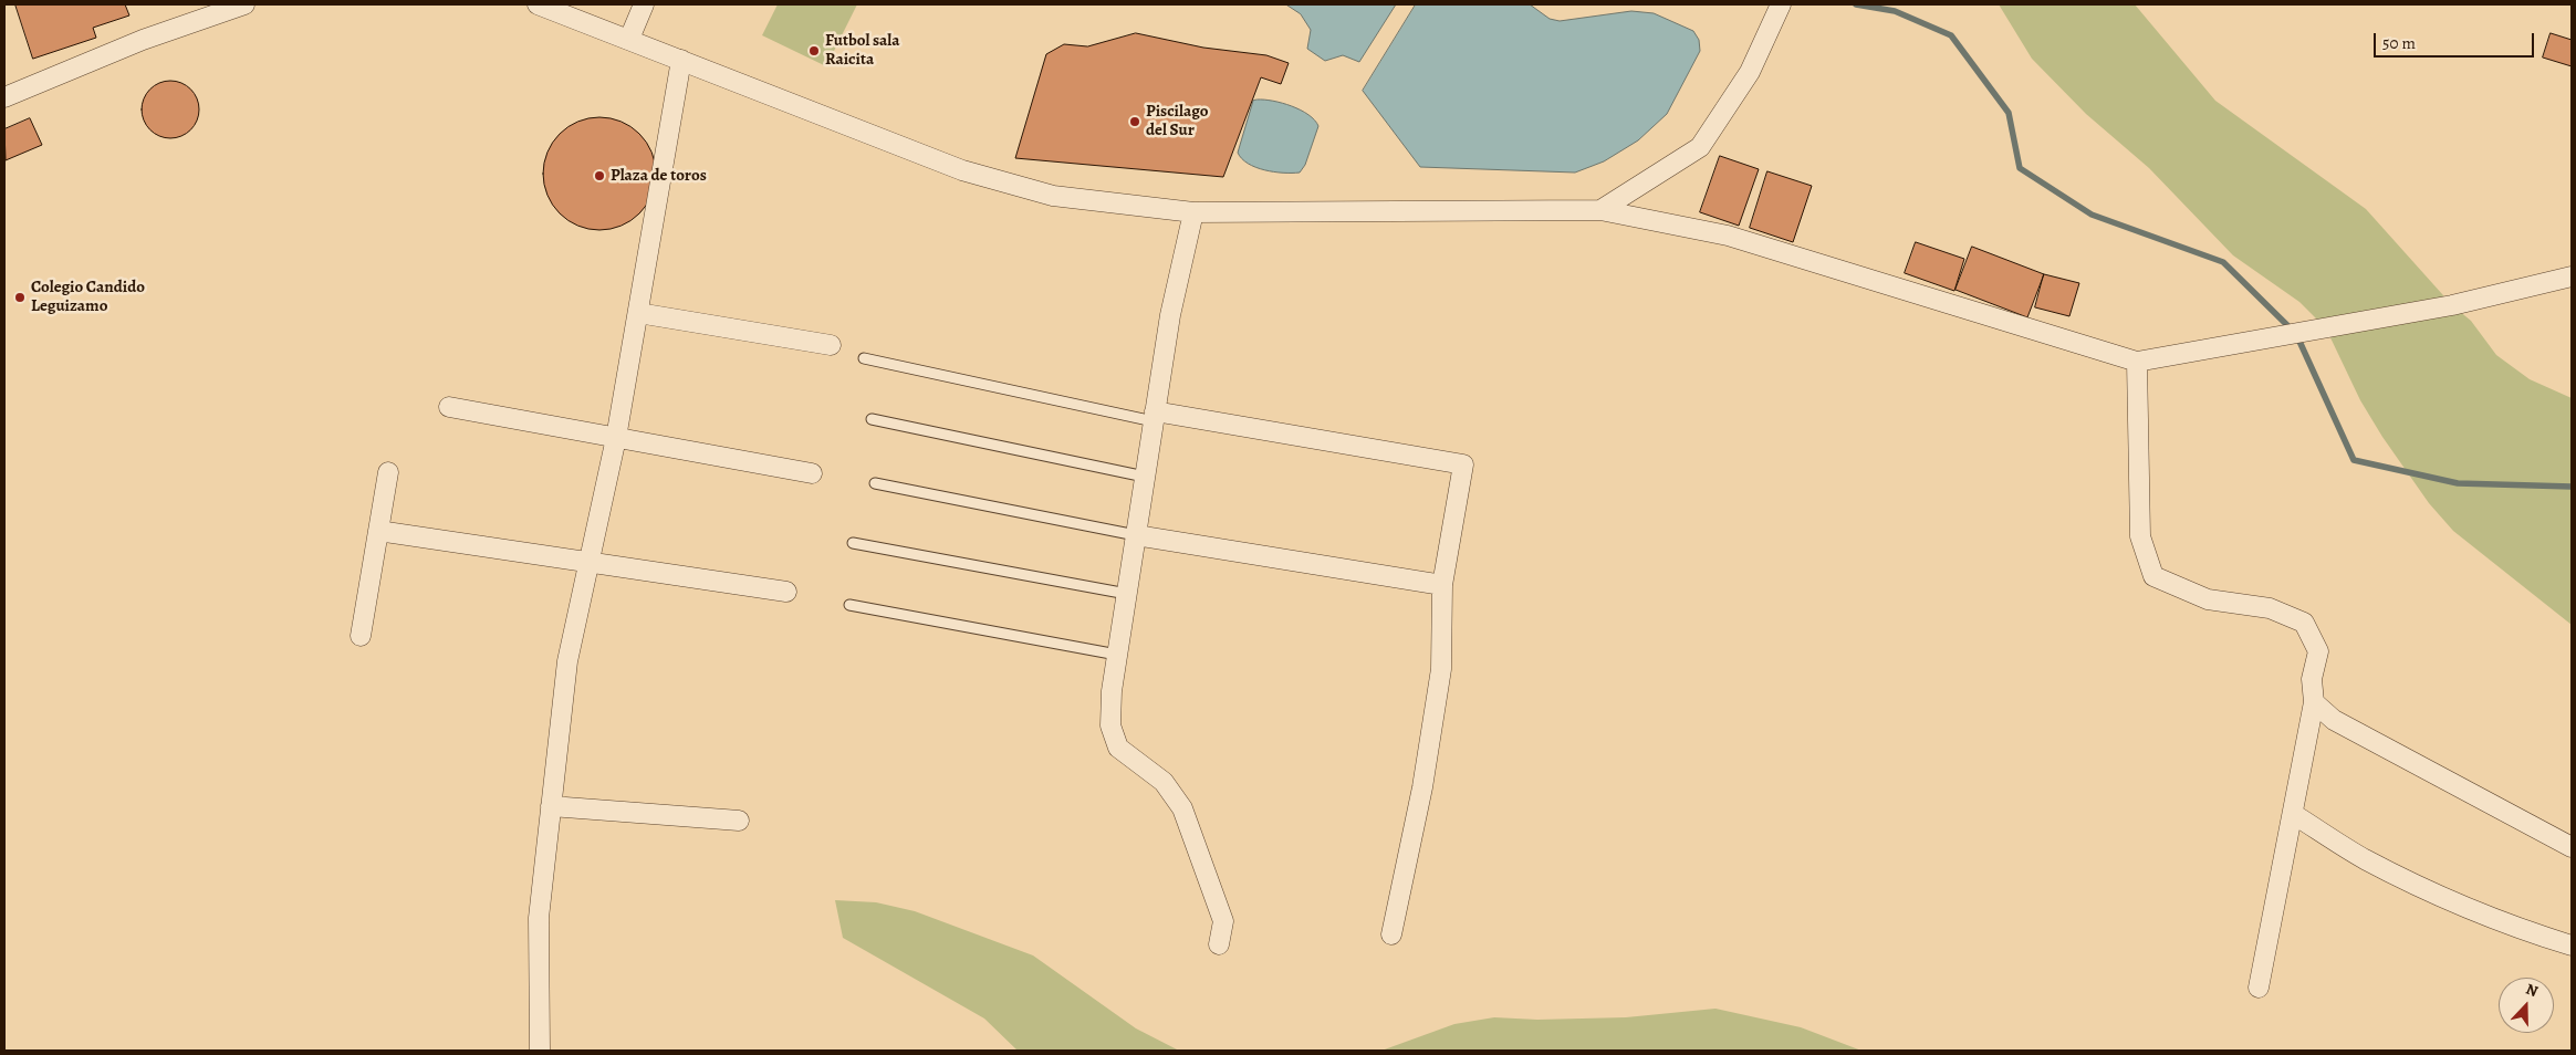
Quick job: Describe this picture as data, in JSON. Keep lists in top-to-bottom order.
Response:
{
  "places": [
    "Futbol sala Raicita",
    "Piscilago del Sur",
    "Plaza de toros",
    "Colegio Candido Leguizamo"
  ],
  "scale_bar": "50 m",
  "north": "top"
}
